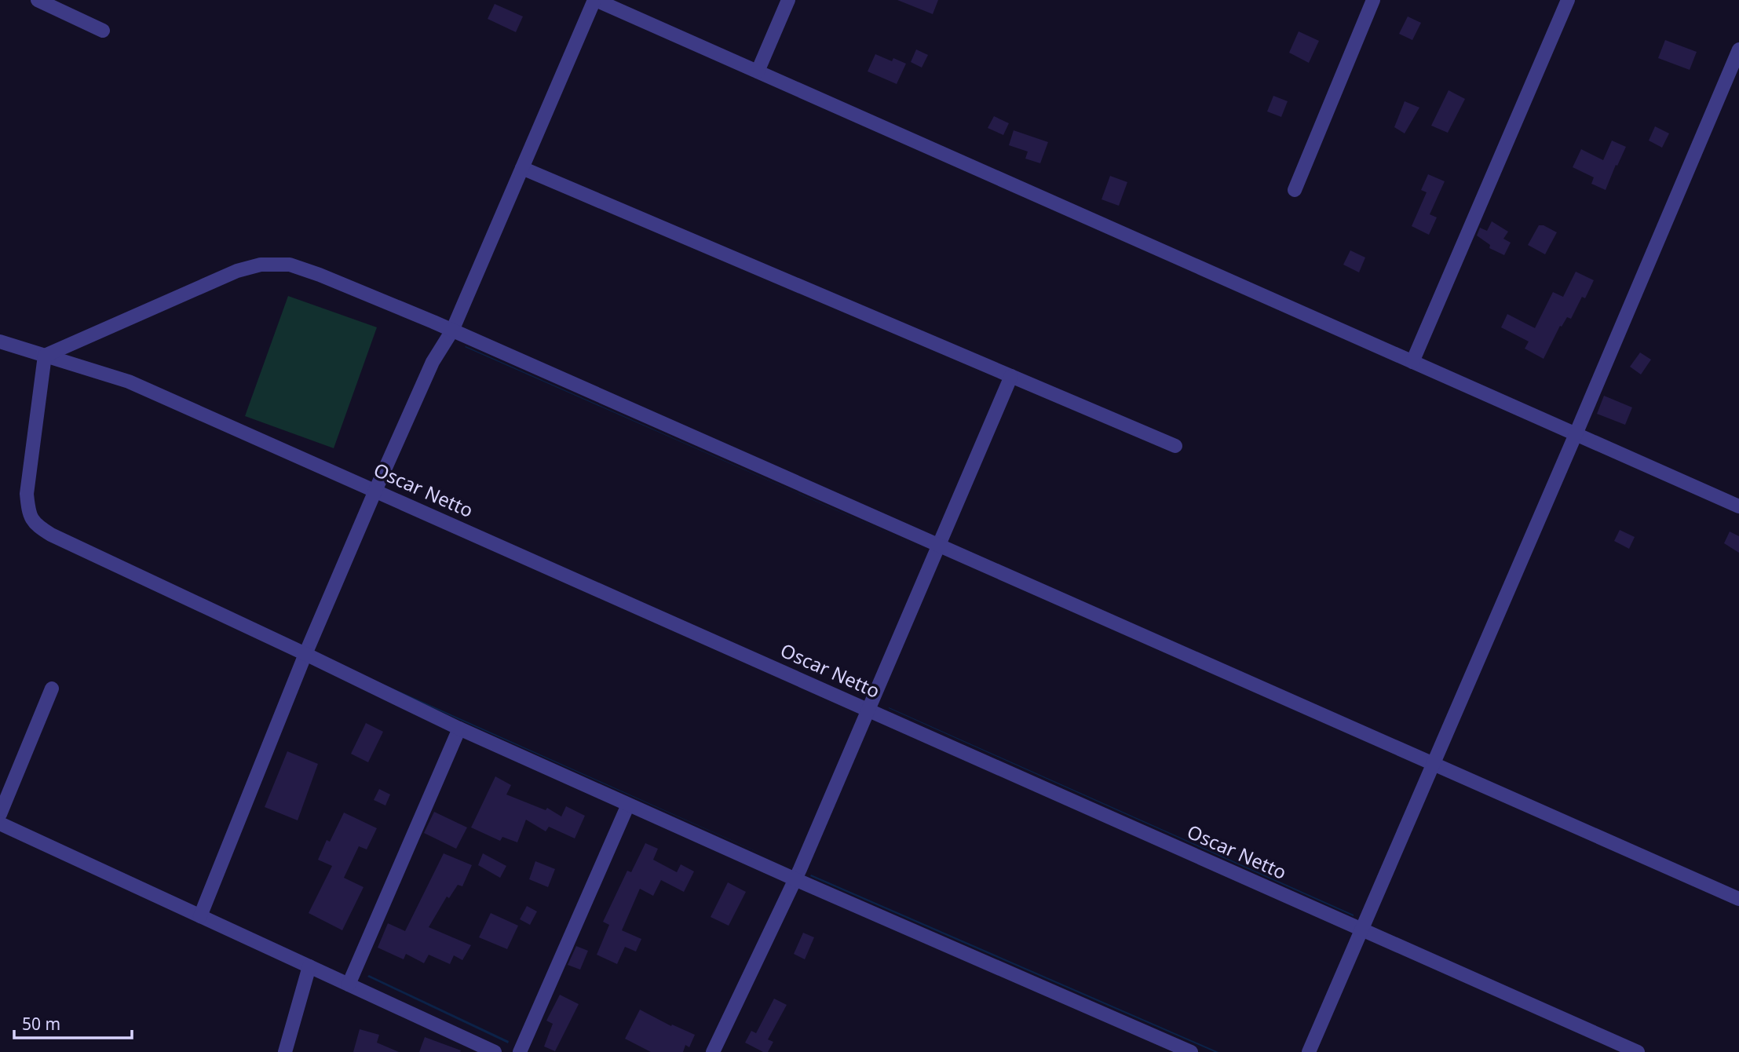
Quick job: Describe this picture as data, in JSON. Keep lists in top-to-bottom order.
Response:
{
  "streets": {
    "street": ["Oscar Netto"]
  },
  "scale_bar": "50 m"
}
